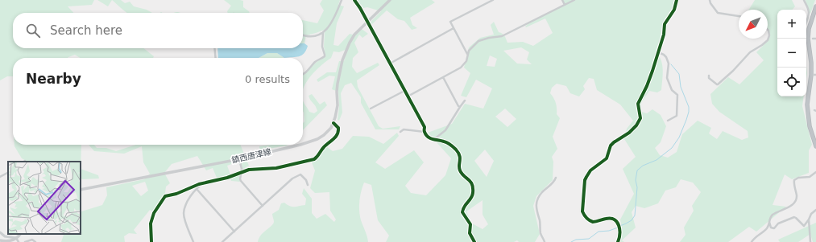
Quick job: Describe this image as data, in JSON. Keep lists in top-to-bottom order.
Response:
{
  "streets": {
    "main road": ["鎮西唐津線"]
  },
  "north": "bottom left",
  "page": {
    "map_buttons": ["+", "−"],
    "search": "Search here",
    "heading": ["Nearby", "0 results"]
  }
}
